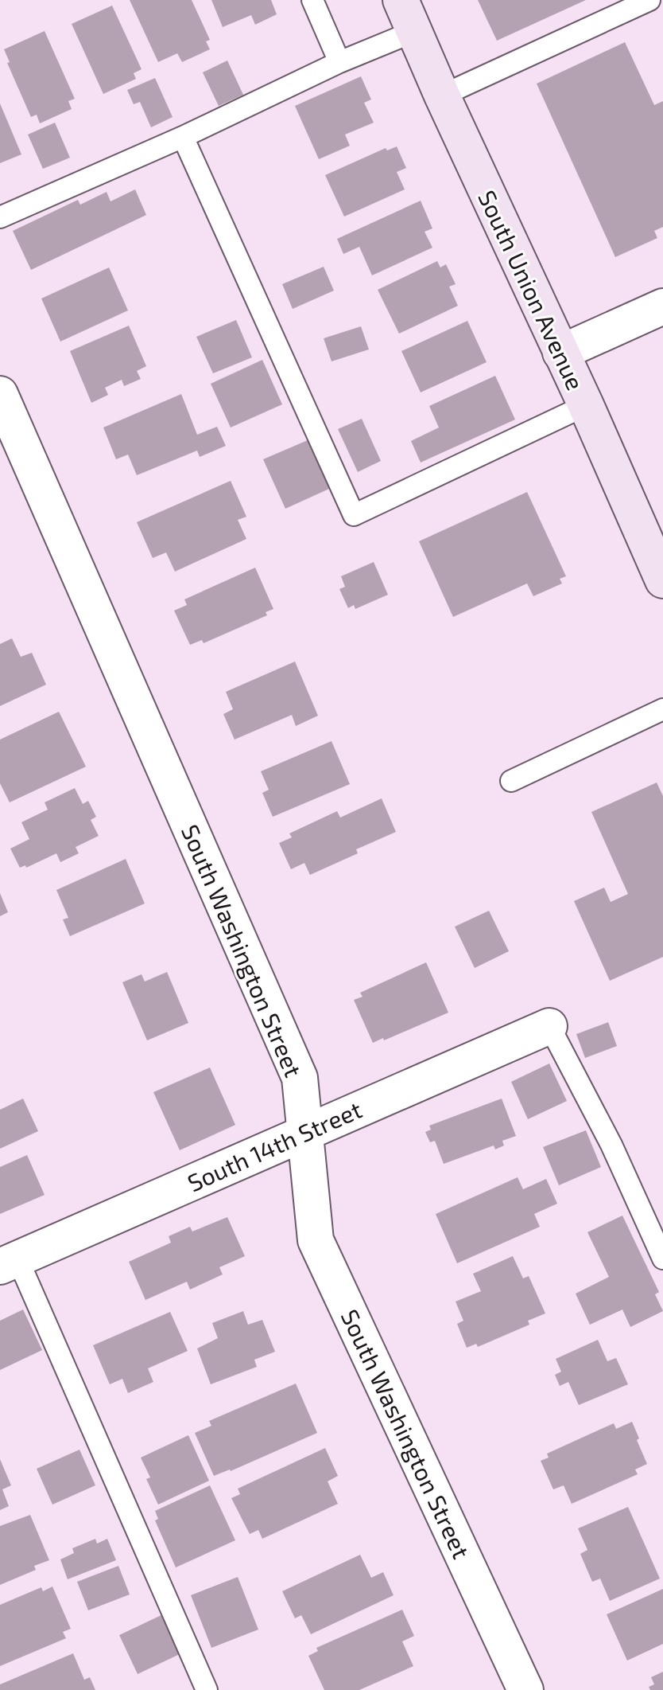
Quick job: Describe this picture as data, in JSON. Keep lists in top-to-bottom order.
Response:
{
  "streets": {
    "main road": ["South Union Avenue"],
    "street": ["South Washington Street", "South 14th Street"]
  },
  "crossings": [
    ["South Washington Street", "South 14th Street"]
  ]
}
